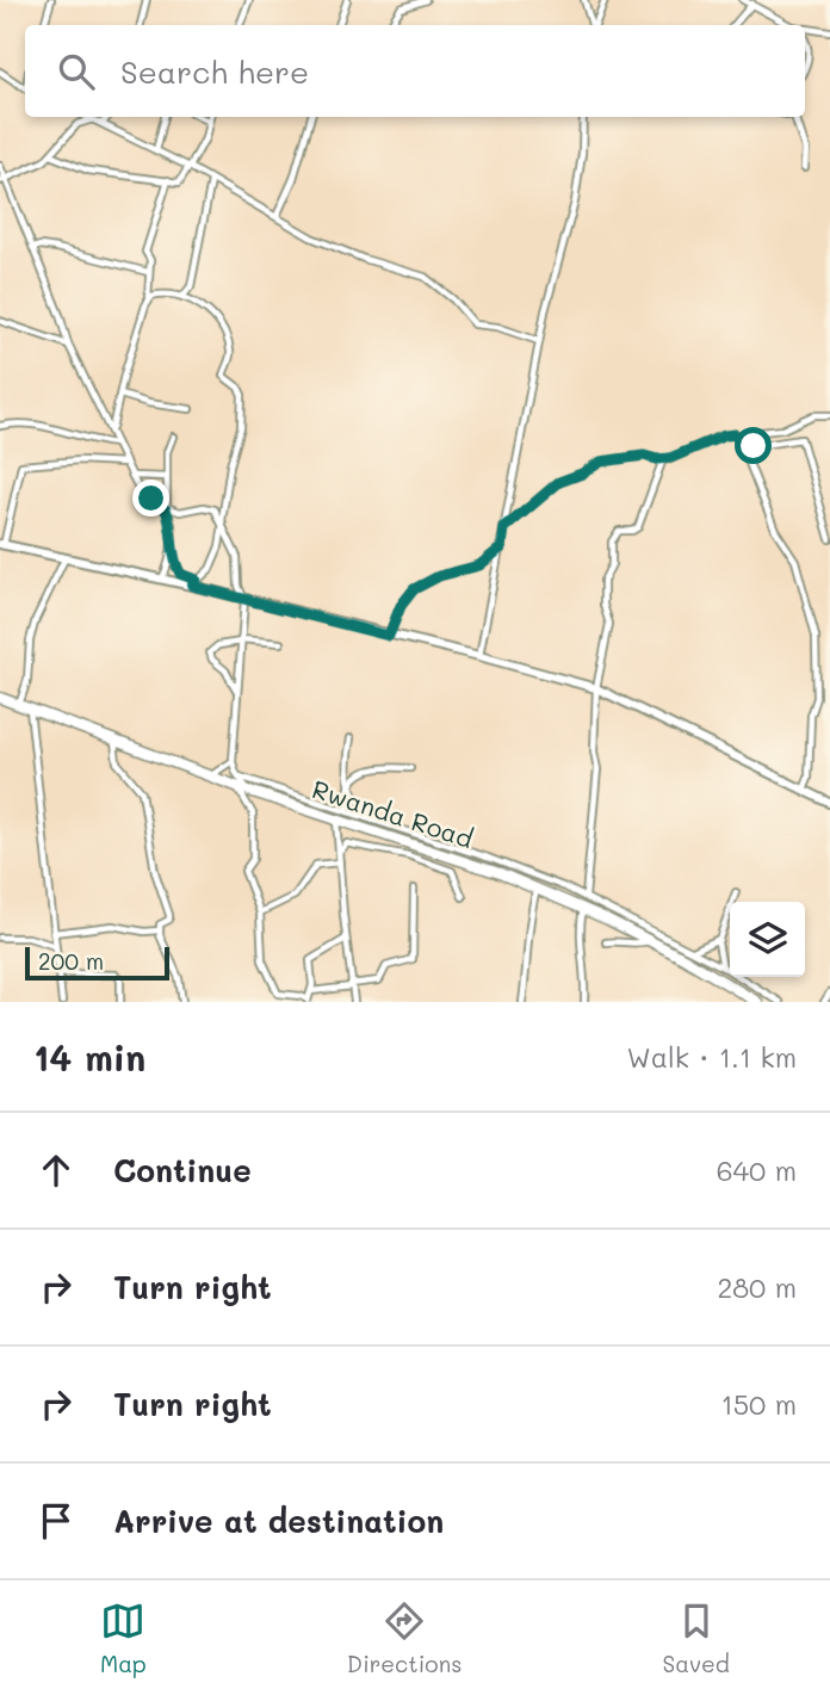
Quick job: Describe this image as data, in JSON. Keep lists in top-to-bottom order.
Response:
{
  "streets": {
    "highway": ["Rwanda Road"]
  },
  "scale_bar": "200 m",
  "page": {
    "search": "Search here",
    "scale": "200 m",
    "heading": ["14 min", "Walk · 1.1 km"],
    "list": [
      ["Continue", "640 m"],
      ["Turn right", "280 m"],
      ["Turn right", "150 m"],
      "Arrive at destination"
    ],
    "nav": ["Map", "Directions", "Saved"]
  }
}
